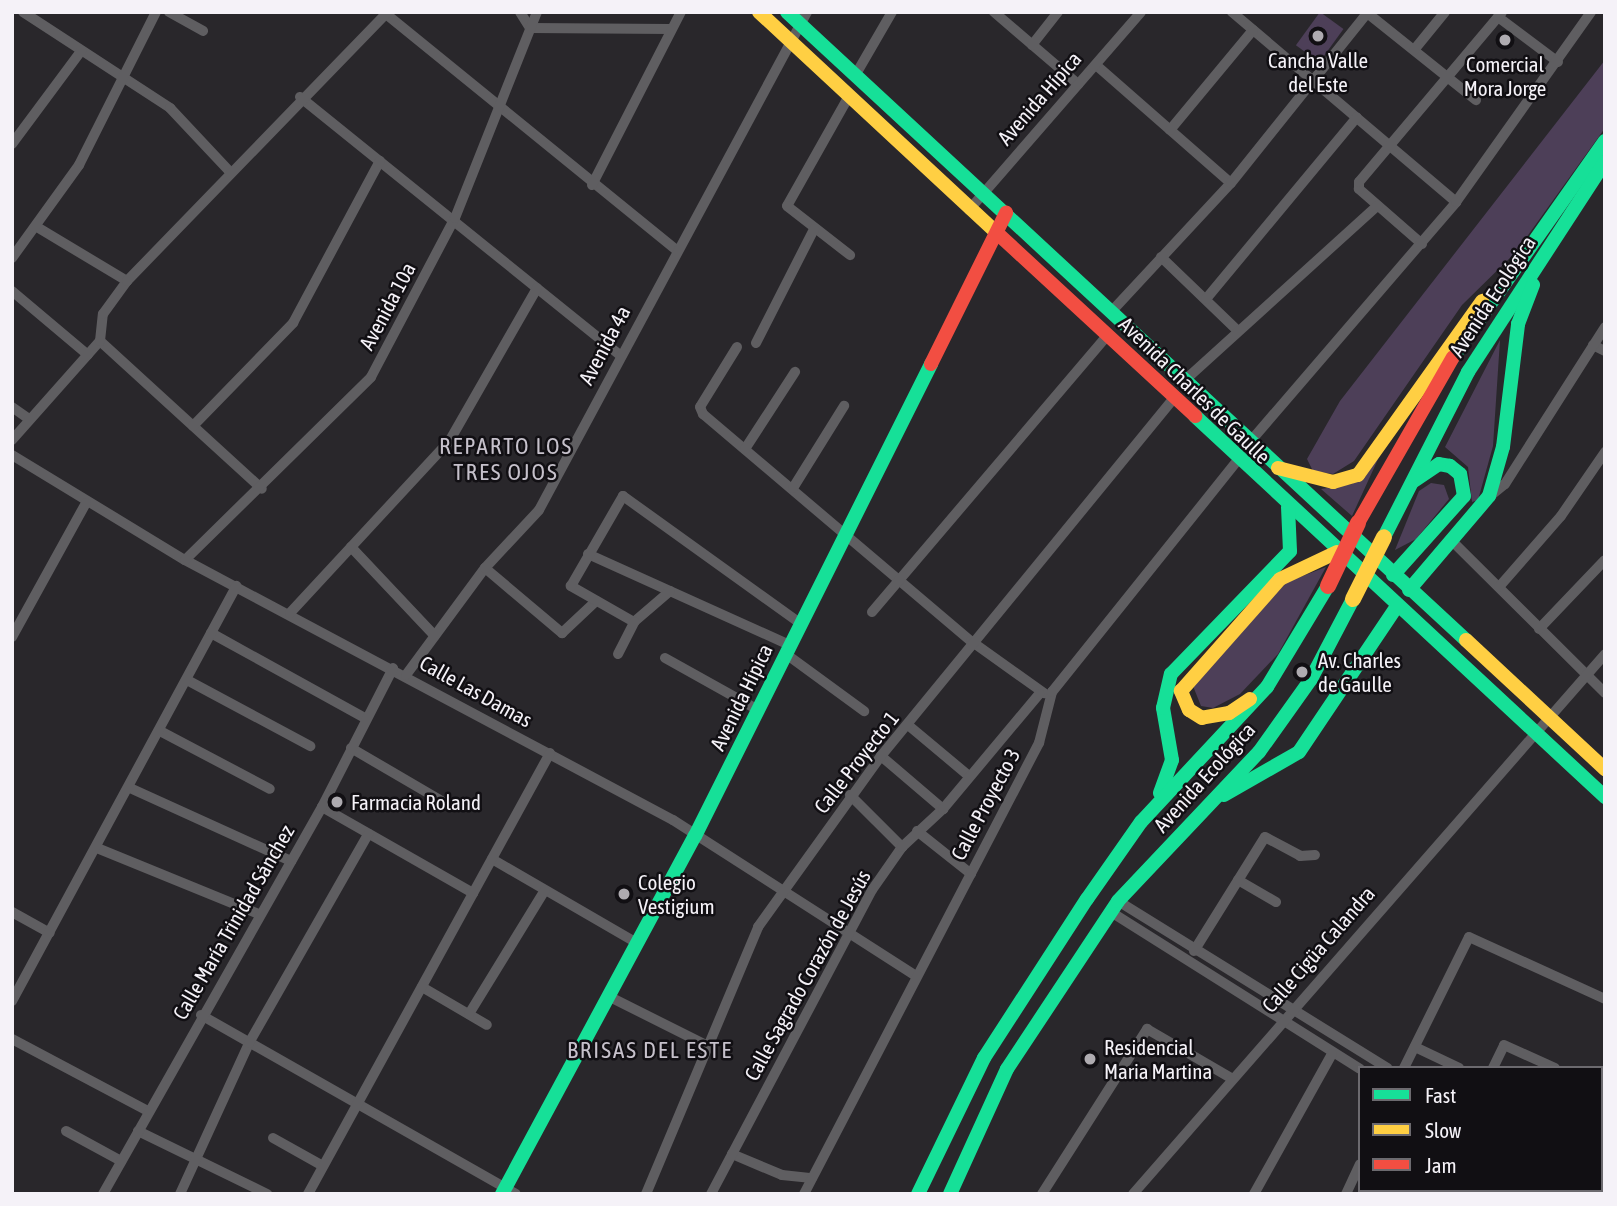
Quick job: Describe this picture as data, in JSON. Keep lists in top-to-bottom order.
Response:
{
  "streets": {
    "main road": ["Avenida Hípica", "Avenida Ecológica", "Avenida Charles de Gaulle"],
    "street": [
      "Avenida 10a",
      "Avenida 4a",
      "Calle Las Damas",
      "Calle Proyecto 1",
      "Calle Proyecto 3",
      "Calle María Trinidad Sánchez",
      "Calle Cigüa Calandra",
      "Calle Sagrado Corazón de Jesús"
    ]
  },
  "crossings": [
    ["Avenida Hípica", "Avenida Charles de Gaulle"],
    ["Avenida Hípica", "Calle Las Damas"],
    ["Avenida 10a", "Calle Las Damas"],
    ["Avenida 4a", "Avenida Charles de Gaulle"],
    ["Avenida 4a", "Calle Las Damas"],
    ["Avenida Charles de Gaulle", "Calle Proyecto 1"],
    ["Avenida Charles de Gaulle", "Calle Proyecto 3"],
    ["Avenida Charles de Gaulle", "Calle Cigüa Calandra"],
    ["Calle Las Damas", "Calle Proyecto 1"],
    ["Calle Las Damas", "Calle Proyecto 3"],
    ["Calle Las Damas", "Calle María Trinidad Sánchez"],
    ["Calle Las Damas", "Calle Sagrado Corazón de Jesús"]
  ],
  "districts": ["REPARTO LOS TRES OJOS", "BRISAS DEL ESTE"],
  "places": [
    "Cancha Valle del Este",
    "Comercial Mora Jorge",
    "Av. Charles de Gaulle",
    "Farmacia Roland",
    "Colegio Vestigium",
    "Residencial Maria Martina"
  ],
  "legend": ["Fast", "Slow", "Jam"]
}
